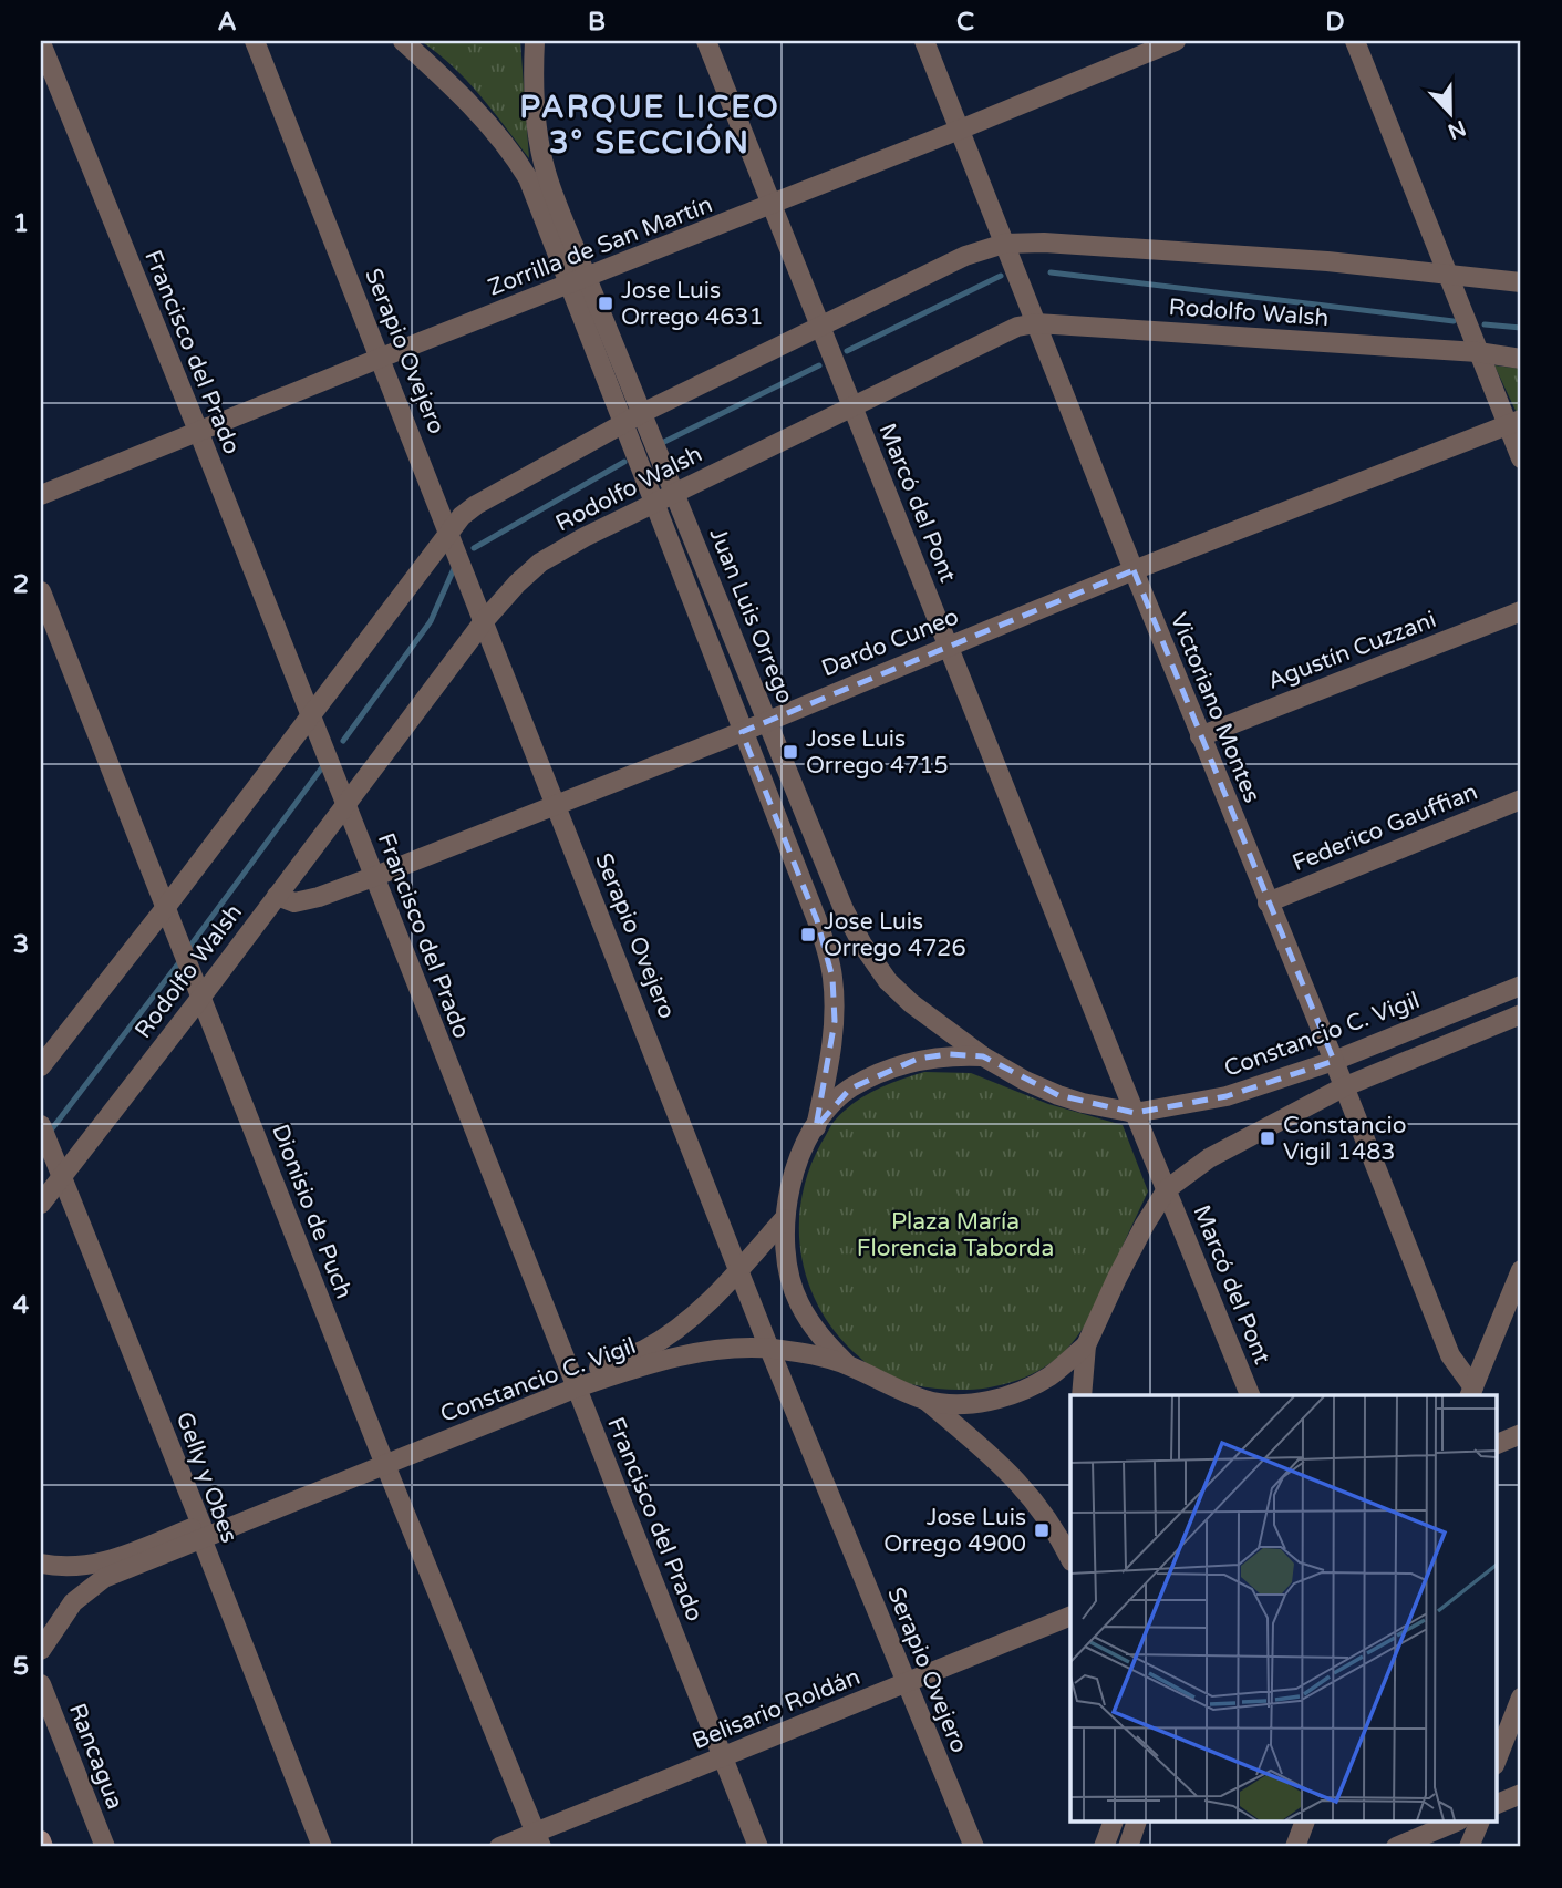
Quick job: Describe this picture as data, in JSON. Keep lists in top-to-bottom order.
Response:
{
  "streets": {
    "street": [
      "Zorrilla de San Martín",
      "Rodolfo Walsh",
      "Serapio Ovejero",
      "Francisco del Prado",
      "Marcó del Pont",
      "Juan Luis Orrego",
      "Dardo Cuneo",
      "Agustín Cuzzani",
      "Victoriano Montes",
      "Federico Gauffian",
      "Constancio C. Vigil",
      "Dionisio de Puch",
      "Gelly y Obes",
      "Belisario Roldán",
      "Rancagua"
    ]
  },
  "crossings": [
    ["Zorrilla de San Martín", "Serapio Ovejero"],
    ["Zorrilla de San Martín", "Francisco del Prado"],
    ["Zorrilla de San Martín", "Marcó del Pont"],
    ["Zorrilla de San Martín", "Juan Luis Orrego"],
    ["Zorrilla de San Martín", "Victoriano Montes"],
    ["Rodolfo Walsh", "Serapio Ovejero"],
    ["Rodolfo Walsh", "Francisco del Prado"],
    ["Rodolfo Walsh", "Marcó del Pont"],
    ["Rodolfo Walsh", "Juan Luis Orrego"],
    ["Rodolfo Walsh", "Dardo Cuneo"],
    ["Rodolfo Walsh", "Victoriano Montes"],
    ["Rodolfo Walsh", "Dionisio de Puch"],
    ["Rodolfo Walsh", "Gelly y Obes"],
    ["Serapio Ovejero", "Dardo Cuneo"],
    ["Serapio Ovejero", "Constancio C. Vigil"],
    ["Serapio Ovejero", "Belisario Roldán"],
    ["Francisco del Prado", "Dardo Cuneo"],
    ["Francisco del Prado", "Constancio C. Vigil"],
    ["Francisco del Prado", "Belisario Roldán"],
    ["Marcó del Pont", "Juan Luis Orrego"],
    ["Marcó del Pont", "Dardo Cuneo"],
    ["Marcó del Pont", "Constancio C. Vigil"],
    ["Juan Luis Orrego", "Dardo Cuneo"],
    ["Juan Luis Orrego", "Constancio C. Vigil"],
    ["Dardo Cuneo", "Victoriano Montes"],
    ["Agustín Cuzzani", "Victoriano Montes"],
    ["Victoriano Montes", "Federico Gauffian"],
    ["Victoriano Montes", "Constancio C. Vigil"],
    ["Constancio C. Vigil", "Dionisio de Puch"],
    ["Constancio C. Vigil", "Gelly y Obes"],
    ["Dionisio de Puch", "Belisario Roldán"]
  ],
  "districts": ["PARQUE LICEO 3° SECCIÓN"],
  "parks": ["Plaza María Florencia Taborda"],
  "places": {
    "transit": [
      "Jose Luis Orrego 4631",
      "Jose Luis Orrego 4715",
      "Jose Luis Orrego 4726",
      "Constancio Vigil 1483",
      "Jose Luis Orrego 4900"
    ]
  },
  "north": "bottom",
  "grid": {
    "columns": [
      "A",
      "B",
      "C",
      "D"
    ],
    "rows": [
      "1",
      "2",
      "3",
      "4",
      "5"
    ]
  }
}
